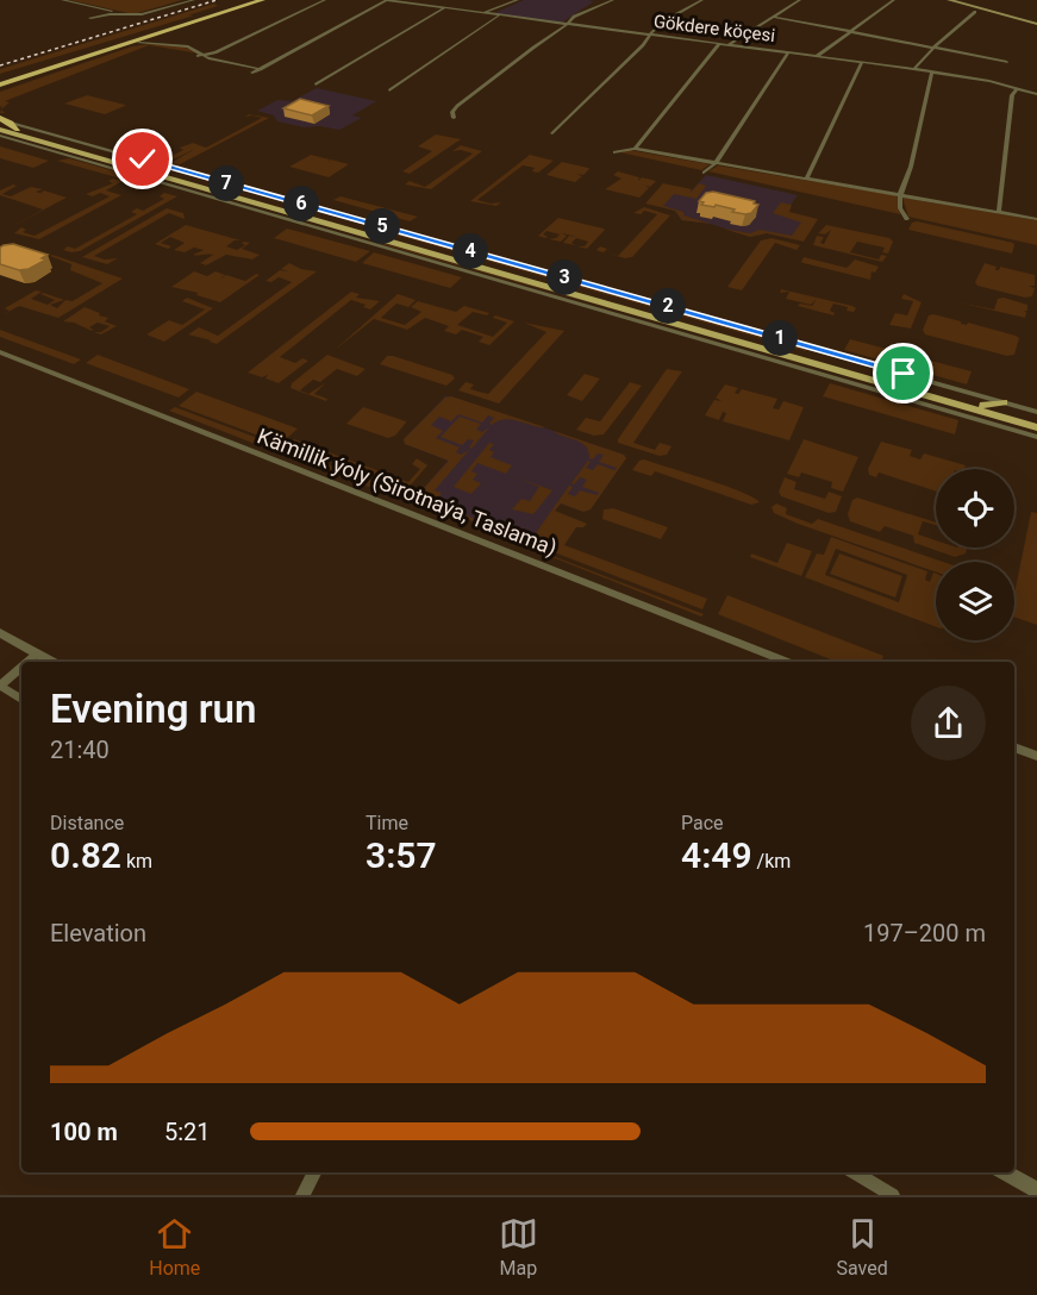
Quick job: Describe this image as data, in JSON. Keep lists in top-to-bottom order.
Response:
{
  "streets": {
    "street": ["Gökdere köçesi", "Kämillik ýoly (Sirotnaýa, Taslama)"]
  },
  "page": {
    "pins": [
      "7",
      "6",
      "5",
      "4",
      "3",
      "2",
      "1"
    ],
    "heading": ["Evening run", "21:40"],
    "stats": [
      ["Distance", "0.82 km"],
      ["Time", "3:57"],
      ["Pace", "4:49 /km"]
    ],
    "chart": ["Elevation", "197–200 m"],
    "list": [
      {
        "name": "100 m",
        "note": "5:21"
      }
    ],
    "tabs": ["Home", "Map", "Saved"]
  }
}
